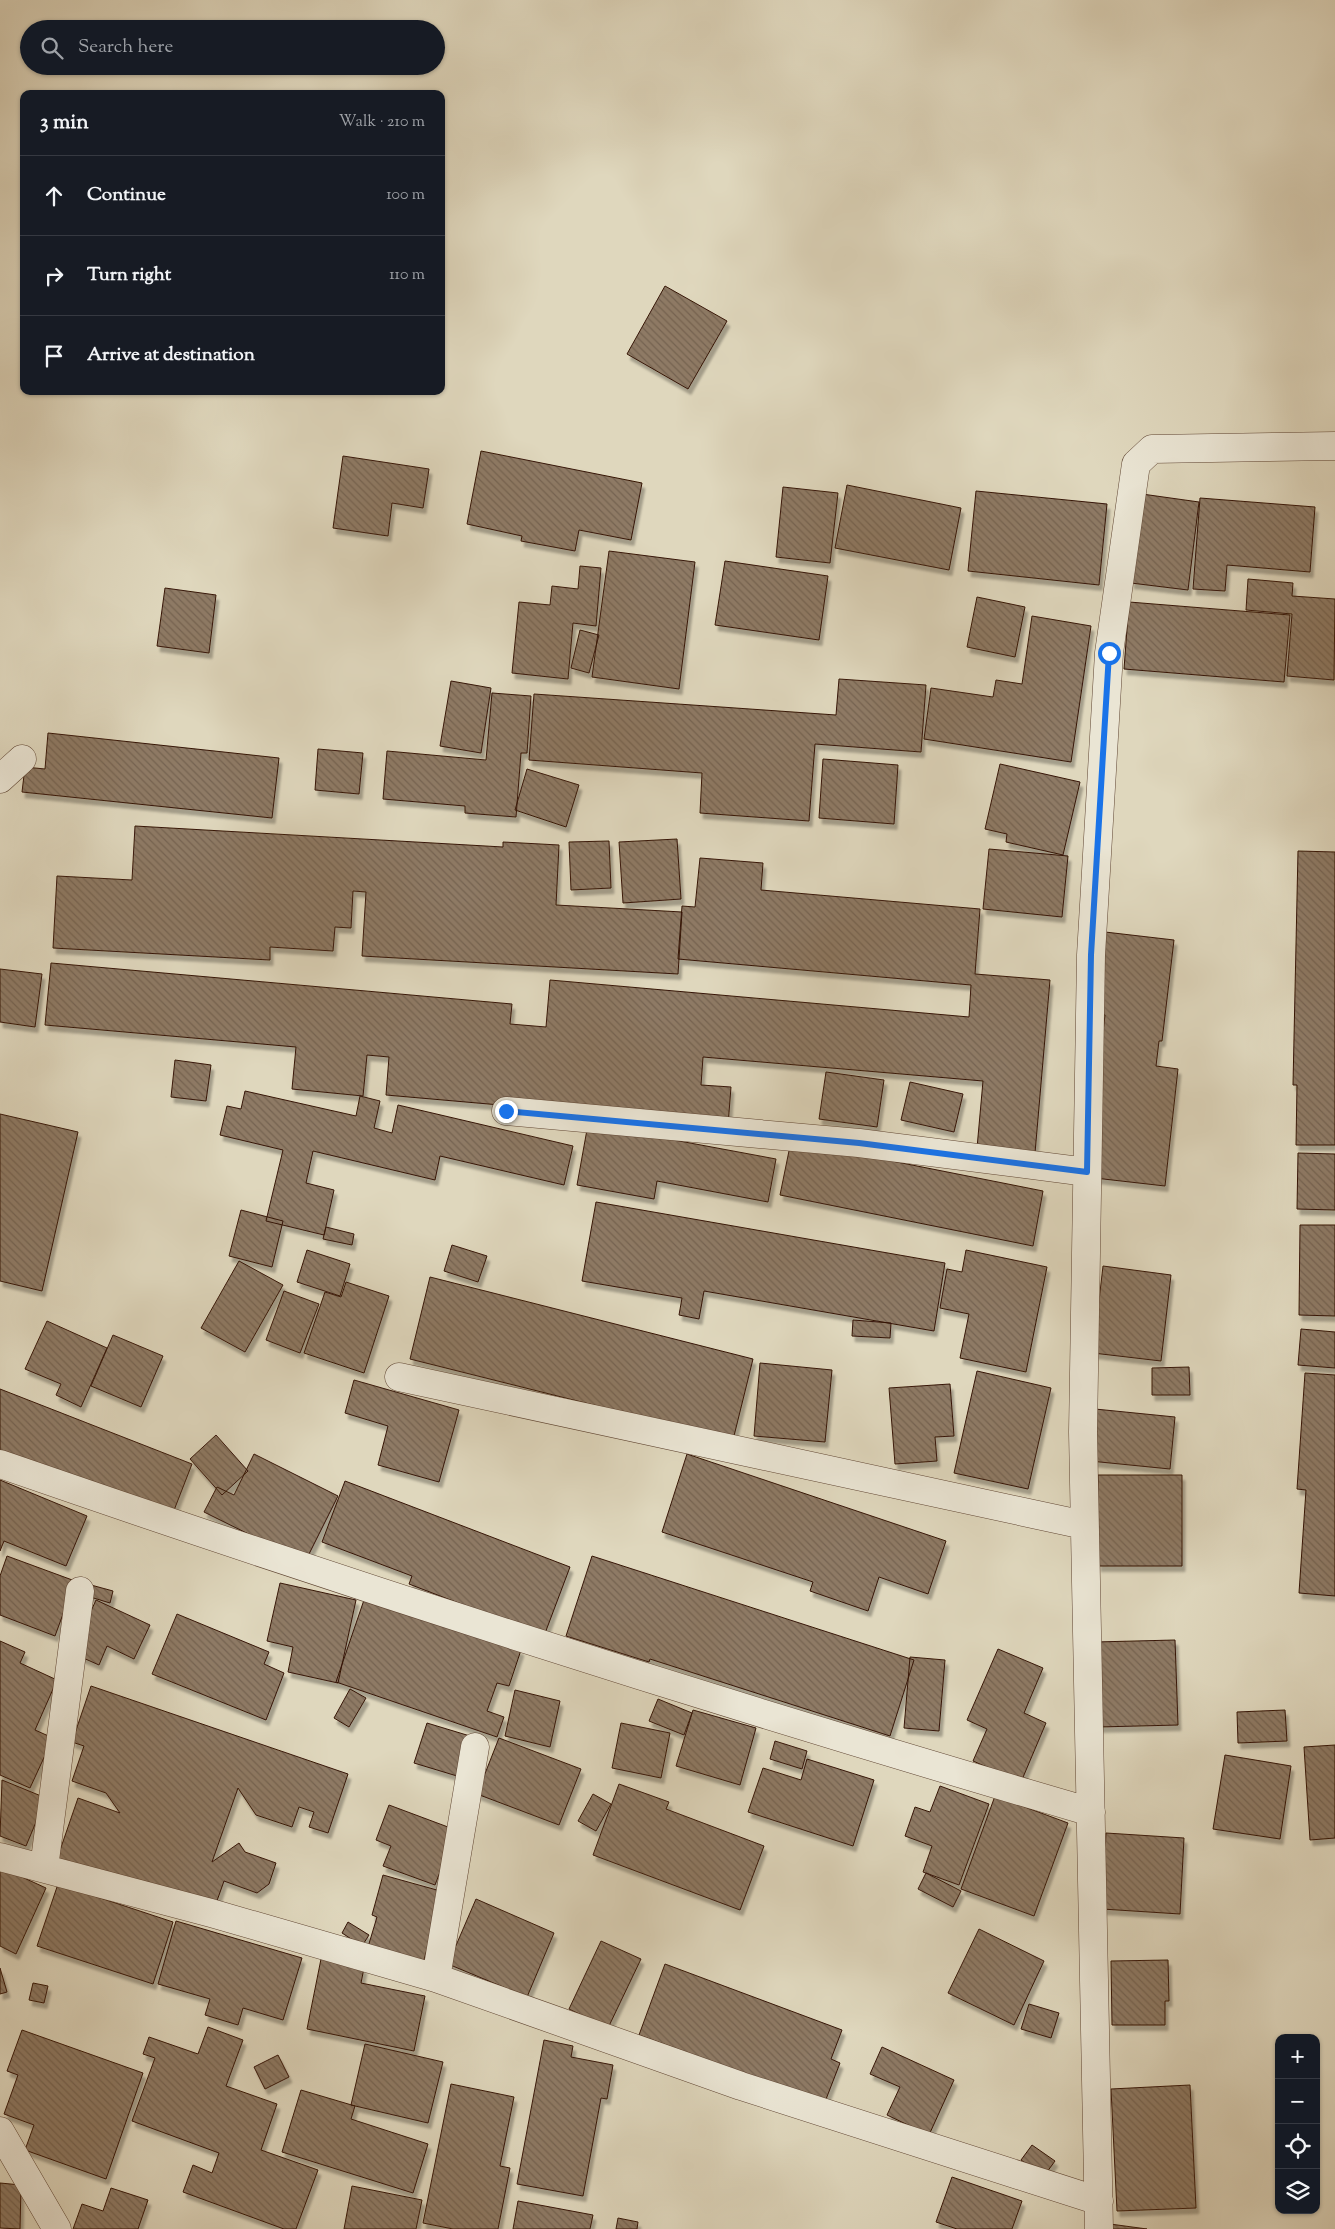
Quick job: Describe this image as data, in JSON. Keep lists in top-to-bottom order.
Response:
{
  "page": {
    "search": "Search here",
    "heading": ["3 min", "Walk · 210 m"],
    "list": [
      ["Continue", "100 m"],
      ["Turn right", "110 m"],
      "Arrive at destination"
    ],
    "map_buttons": ["+", "−"]
  }
}
